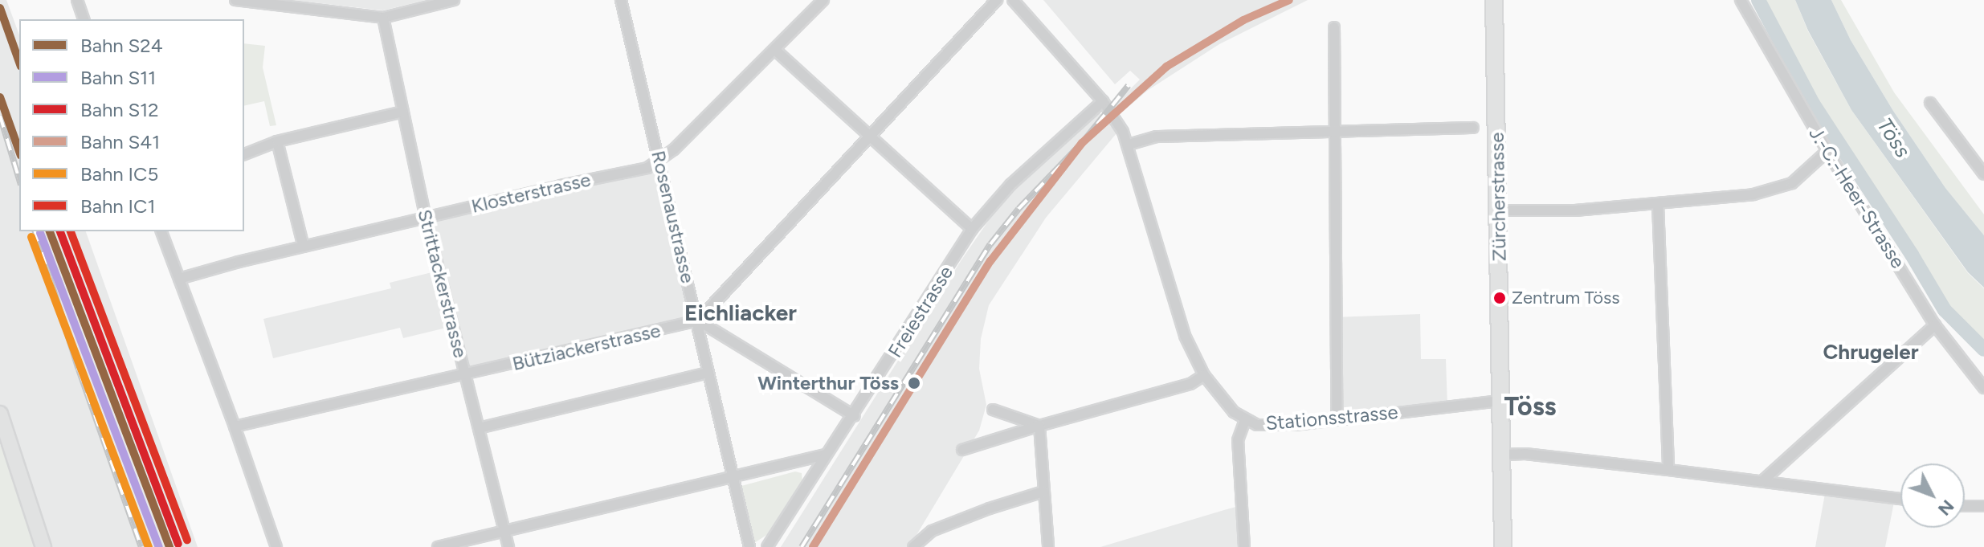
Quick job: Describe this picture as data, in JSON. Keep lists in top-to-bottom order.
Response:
{
  "streets": {
    "main road": ["Zürcherstrasse"],
    "street": [
      "Klosterstrasse",
      "J.-C.-Heer-Strasse",
      "Rosenaustrasse",
      "Strittackerstrasse",
      "Freiestrasse",
      "Bütziackerstrasse",
      "Stationsstrasse"
    ]
  },
  "crossings": [
    ["Klosterstrasse", "Rosenaustrasse"],
    ["Klosterstrasse", "Strittackerstrasse"],
    ["Zürcherstrasse", "Stationsstrasse"],
    ["Rosenaustrasse", "Bütziackerstrasse"],
    ["Strittackerstrasse", "Bütziackerstrasse"],
    ["Freiestrasse", "Stationsstrasse"]
  ],
  "districts": ["Eichliacker", "Chrugeler", "Töss"],
  "water": ["Töss"],
  "places": ["Zentrum Töss", "Winterthur Töss"],
  "lines": [
    "rail line S41",
    "rail line S24",
    "rail line S12",
    "rail line IC1",
    "rail line S11",
    "rail line IC5"
  ],
  "legend": [
    "Bahn S24",
    "Bahn S11",
    "Bahn S12",
    "Bahn S41",
    "Bahn IC5",
    "Bahn IC1"
  ],
  "north": "bottom right"
}
